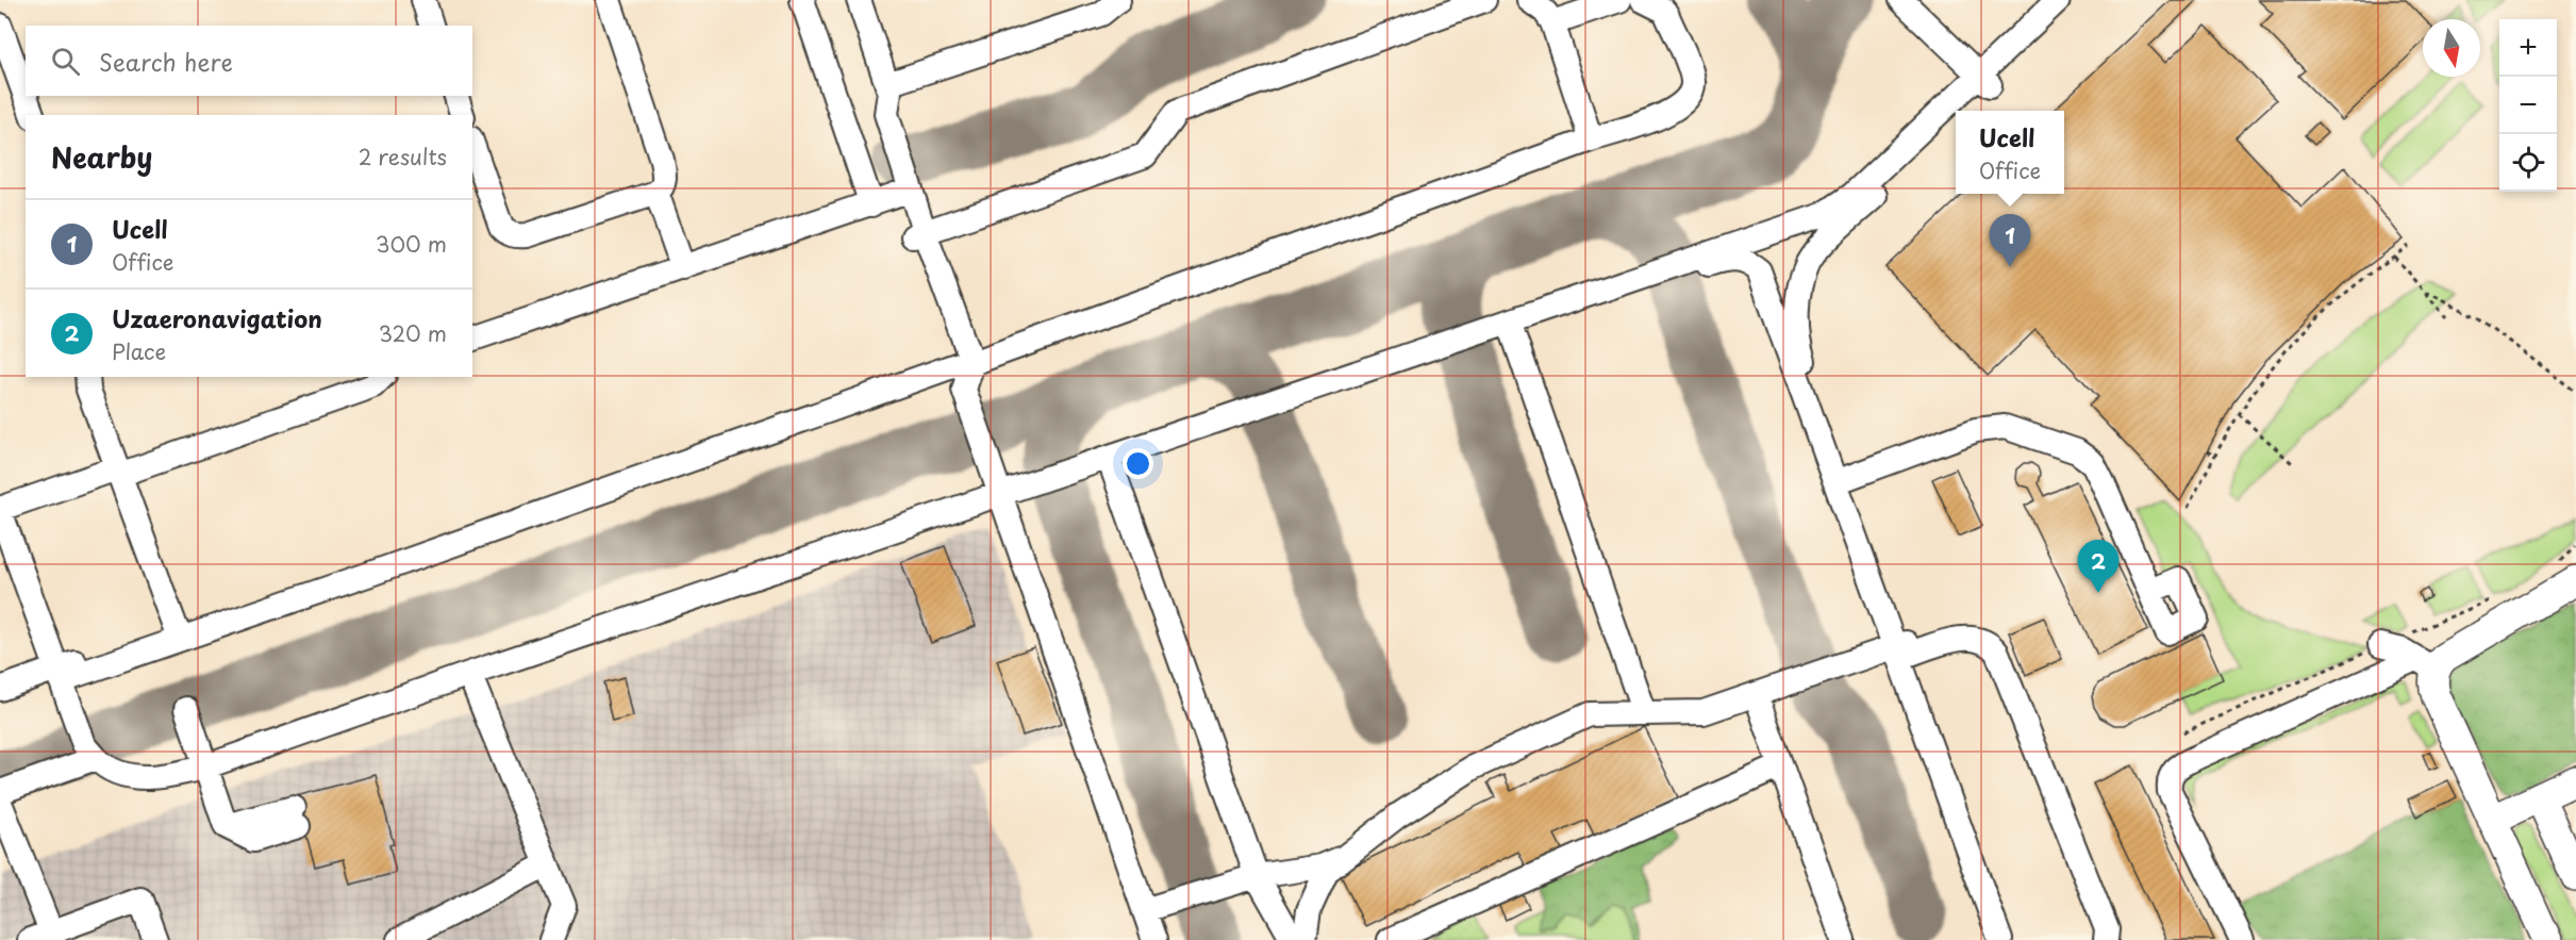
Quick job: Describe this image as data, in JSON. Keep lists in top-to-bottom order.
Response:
{
  "north": "bottom",
  "page": {
    "map_buttons": ["+", "−"],
    "search": "Search here",
    "popup": ["Ucell", "Office"],
    "heading": ["Nearby", "2 results"],
    "list": [
      {
        "mark": "1",
        "name": "Ucell",
        "note": "Office",
        "value": "300 m"
      },
      {
        "mark": "2",
        "name": "Uzaeronavigation",
        "note": "Place",
        "value": "320 m"
      }
    ],
    "pins": ["1", "2"]
  }
}
